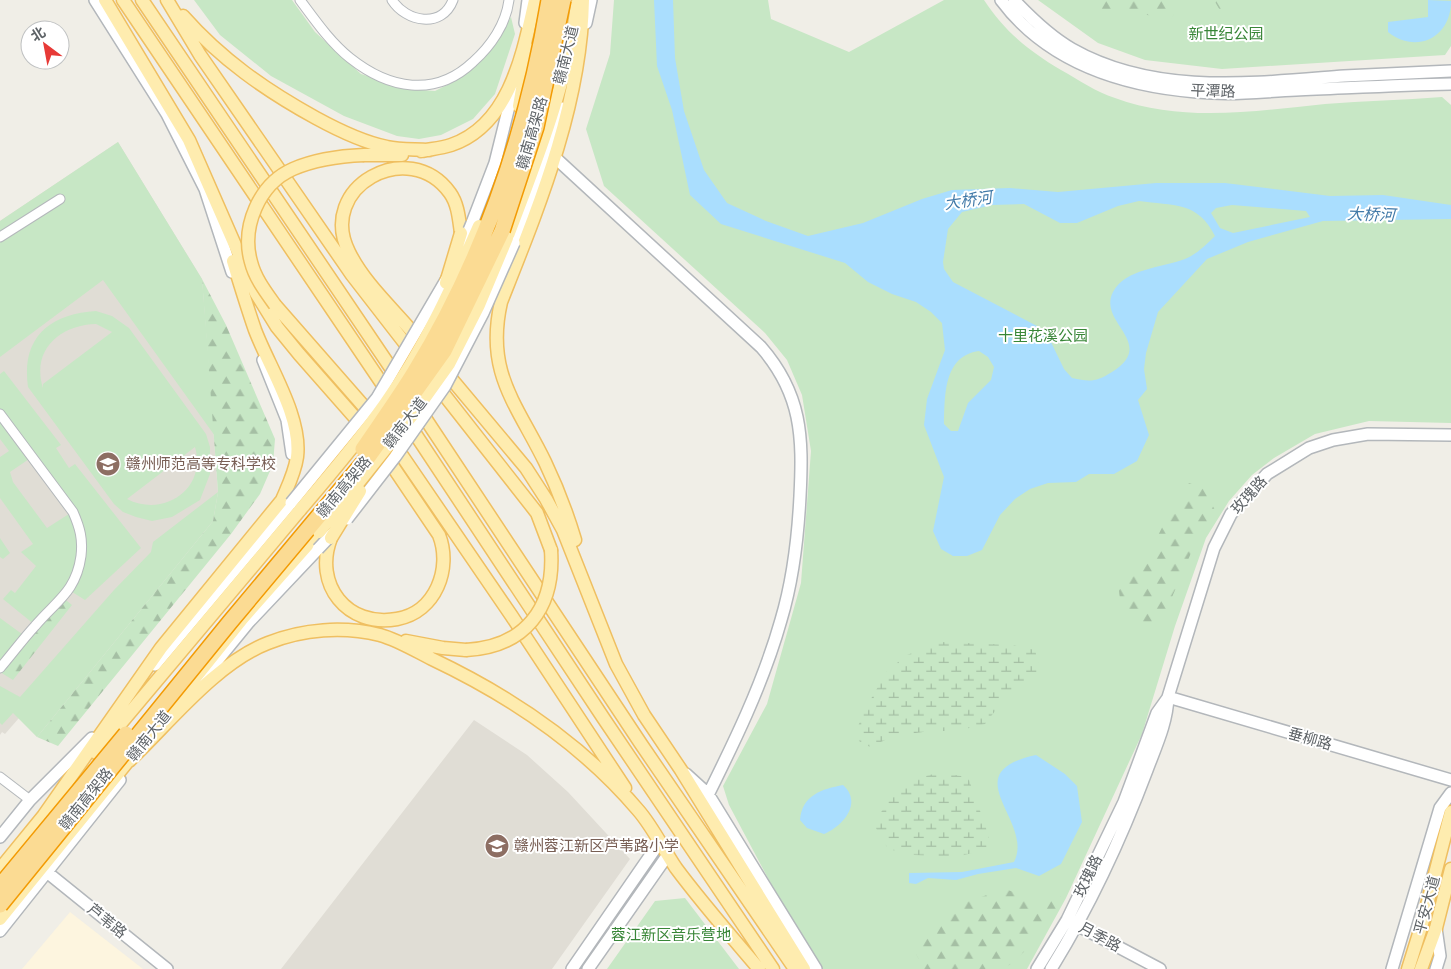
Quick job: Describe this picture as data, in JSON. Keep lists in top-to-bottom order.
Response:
{
  "streets": {
    "highway": ["赣南高架路"],
    "main road": ["赣南大道", "平安大道"],
    "street": [
      "平潭路",
      "玫瑰路",
      "垂柳路",
      "芦苇路",
      "月季路"
    ]
  },
  "crossings": [
    ["玫瑰路", "垂柳路"],
    ["玫瑰路", "月季路"]
  ],
  "water": ["大桥河"],
  "parks": ["新世纪公园", "十里花溪公园", "蓉江新区音乐营地"],
  "places": {
    "school or university": ["赣州师范高等专科学校", "赣州蓉江新区芦苇路小学"]
  },
  "north": "top left"
}
